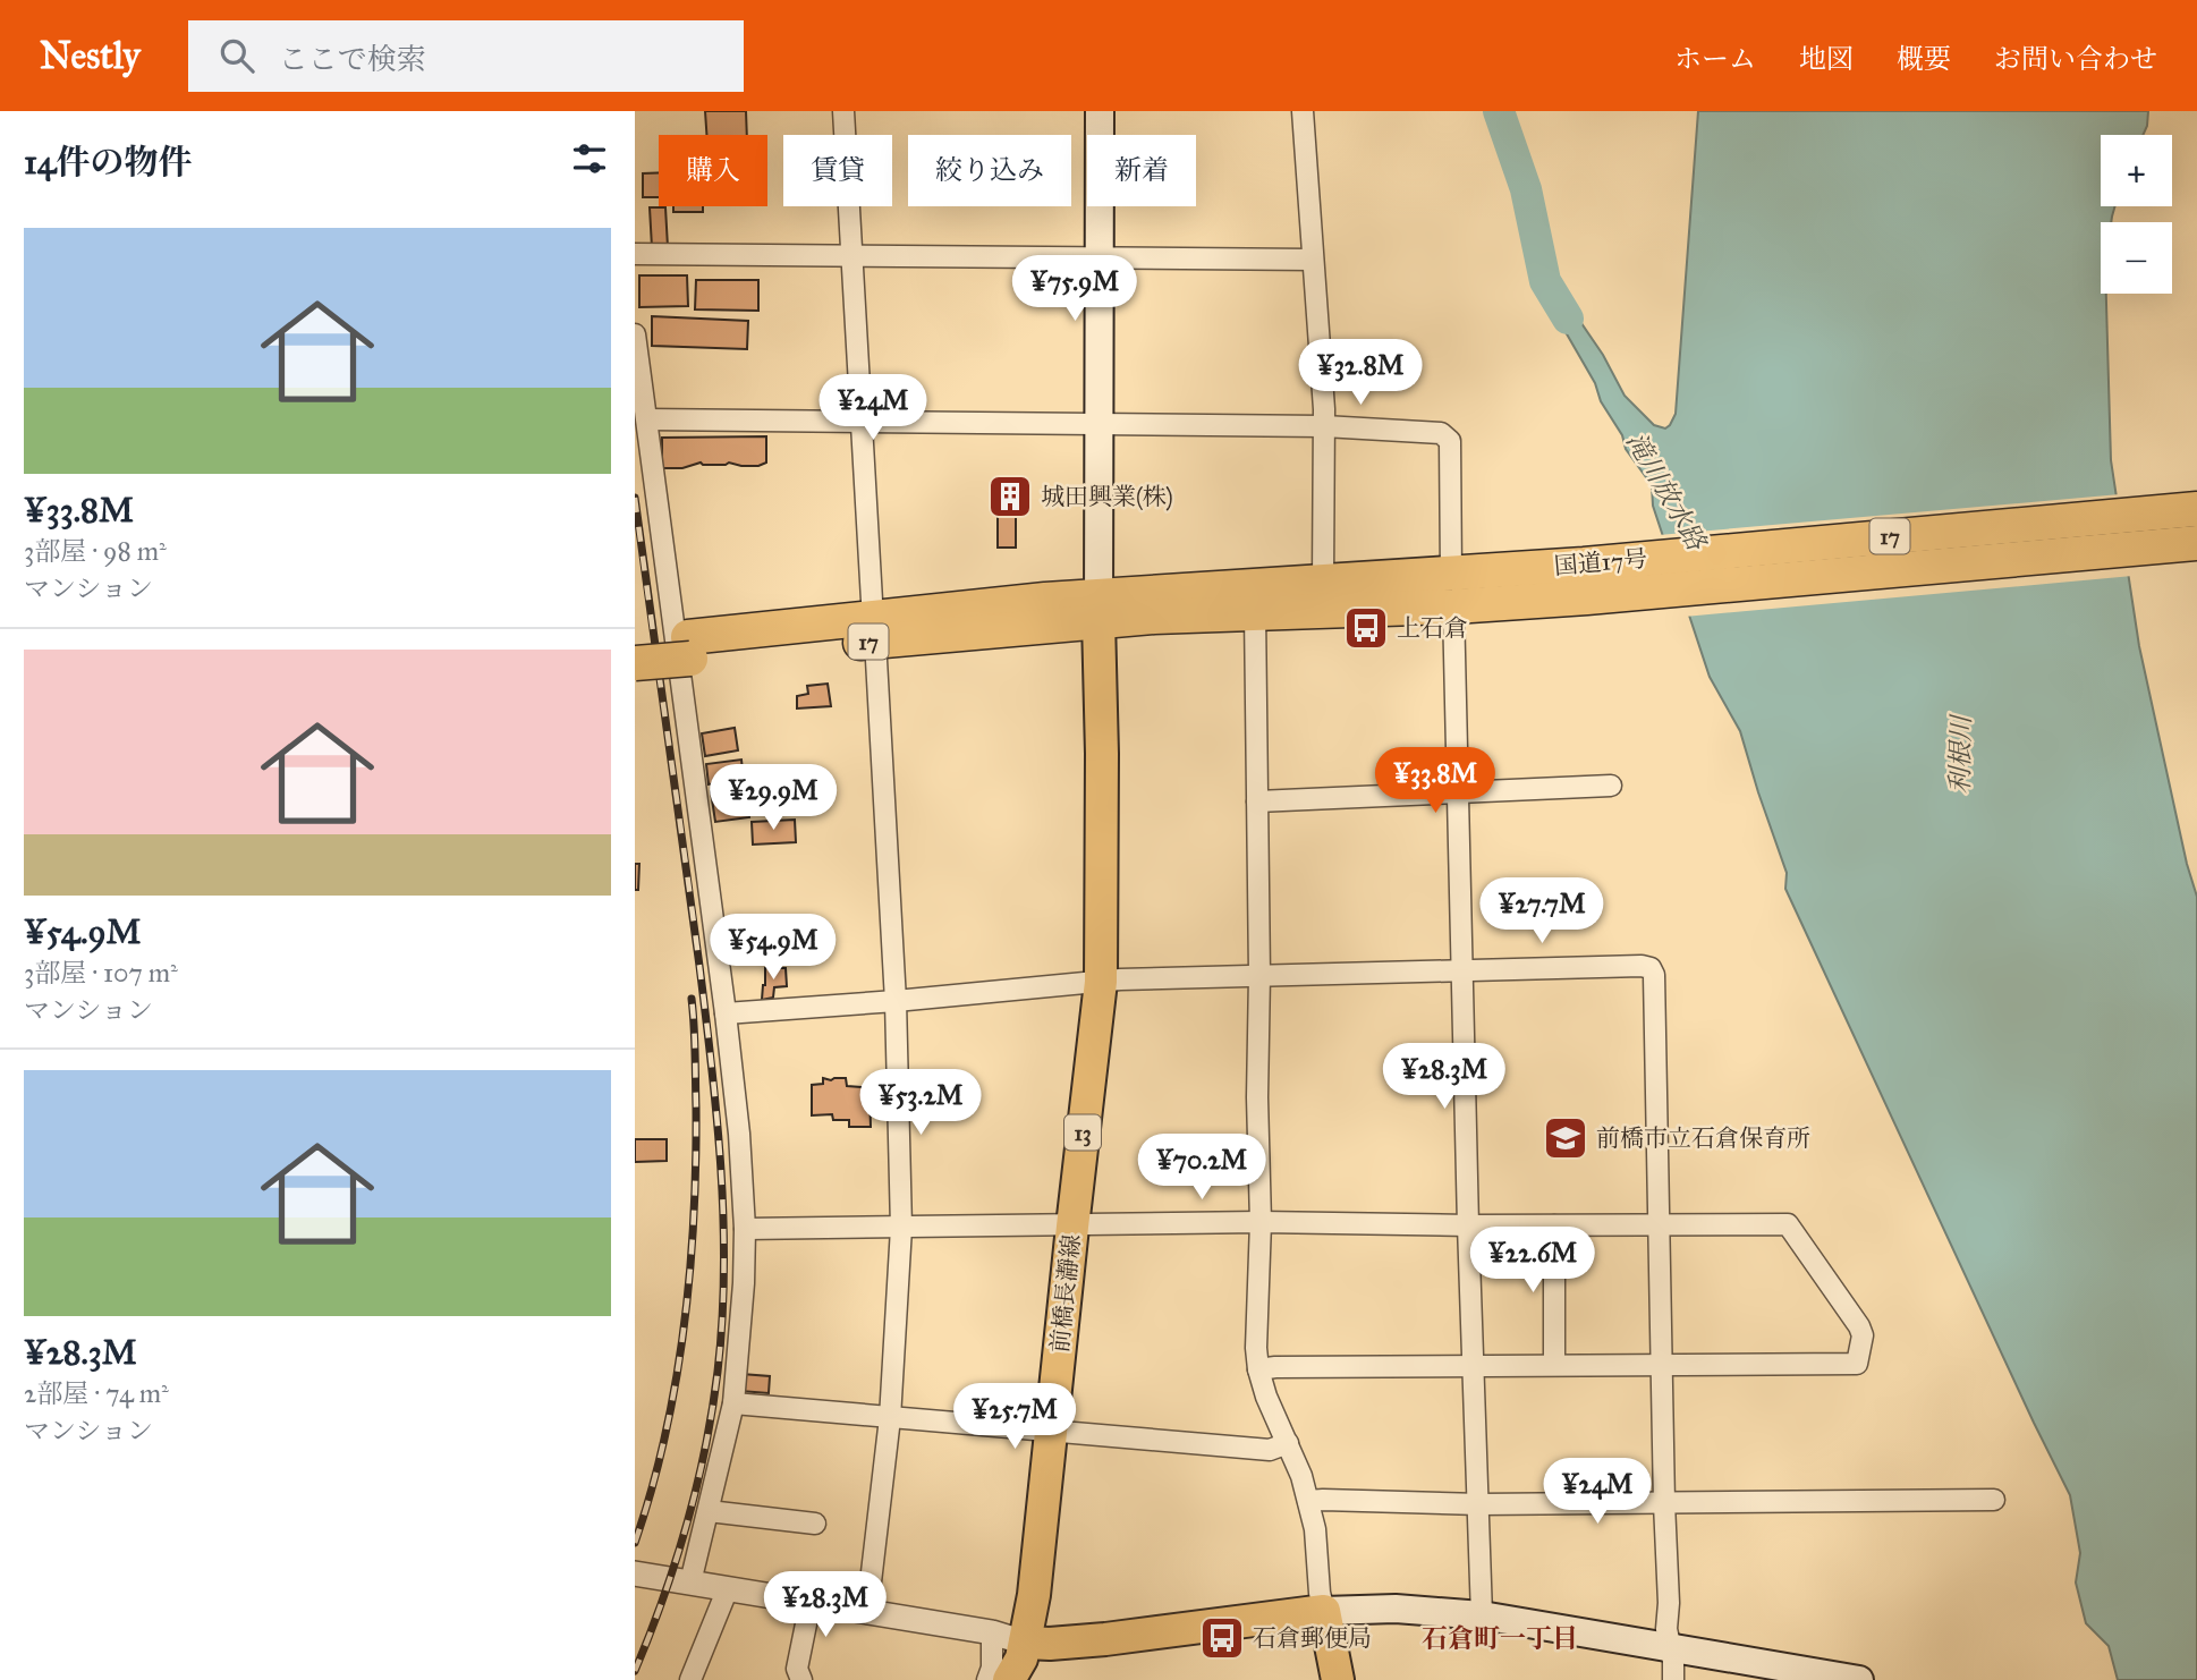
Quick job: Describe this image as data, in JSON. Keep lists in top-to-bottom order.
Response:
{
  "streets": {
    "highway": ["17", "国道17号"],
    "main road": ["13", "前橋長瀞線"]
  },
  "crossings": [
    ["17", "国道17号"],
    ["17", "前橋長瀞線"],
    ["国道17号", "前橋長瀞線"]
  ],
  "districts": ["石倉町一丁目"],
  "water": ["滝川放水路", "利根川"],
  "places": {
    "building": ["城田興業(株)"],
    "bus stop": ["上石倉", "石倉郵便局"],
    "school or university": ["前橋市立石倉保育所"]
  },
  "page": {
    "header": "Nestly",
    "search": "ここで検索",
    "nav": [
      "ホーム",
      "地図",
      "概要",
      "お問い合わせ"
    ],
    "heading": "14件の物件",
    "map_buttons": ["+", "−"],
    "chip": [
      "購入",
      "賃貸",
      "絞り込み",
      "新着"
    ],
    "list": [
      {
        "name": "¥33.8M",
        "note": "3部屋 · 98 m² · マンション"
      },
      {
        "name": "¥54.9M",
        "note": "3部屋 · 107 m² · マンション"
      },
      {
        "name": "¥28.3M",
        "note": "2部屋 · 74 m² · マンション"
      }
    ],
    "price": [
      "¥75.9M",
      "¥32.8M",
      "¥24M",
      "¥33.8M",
      "¥29.9M",
      "¥27.7M",
      "¥54.9M",
      "¥28.3M",
      "¥53.2M",
      "¥70.2M",
      "¥22.6M",
      "¥25.7M",
      "¥24M",
      "¥28.3M"
    ]
  }
}
